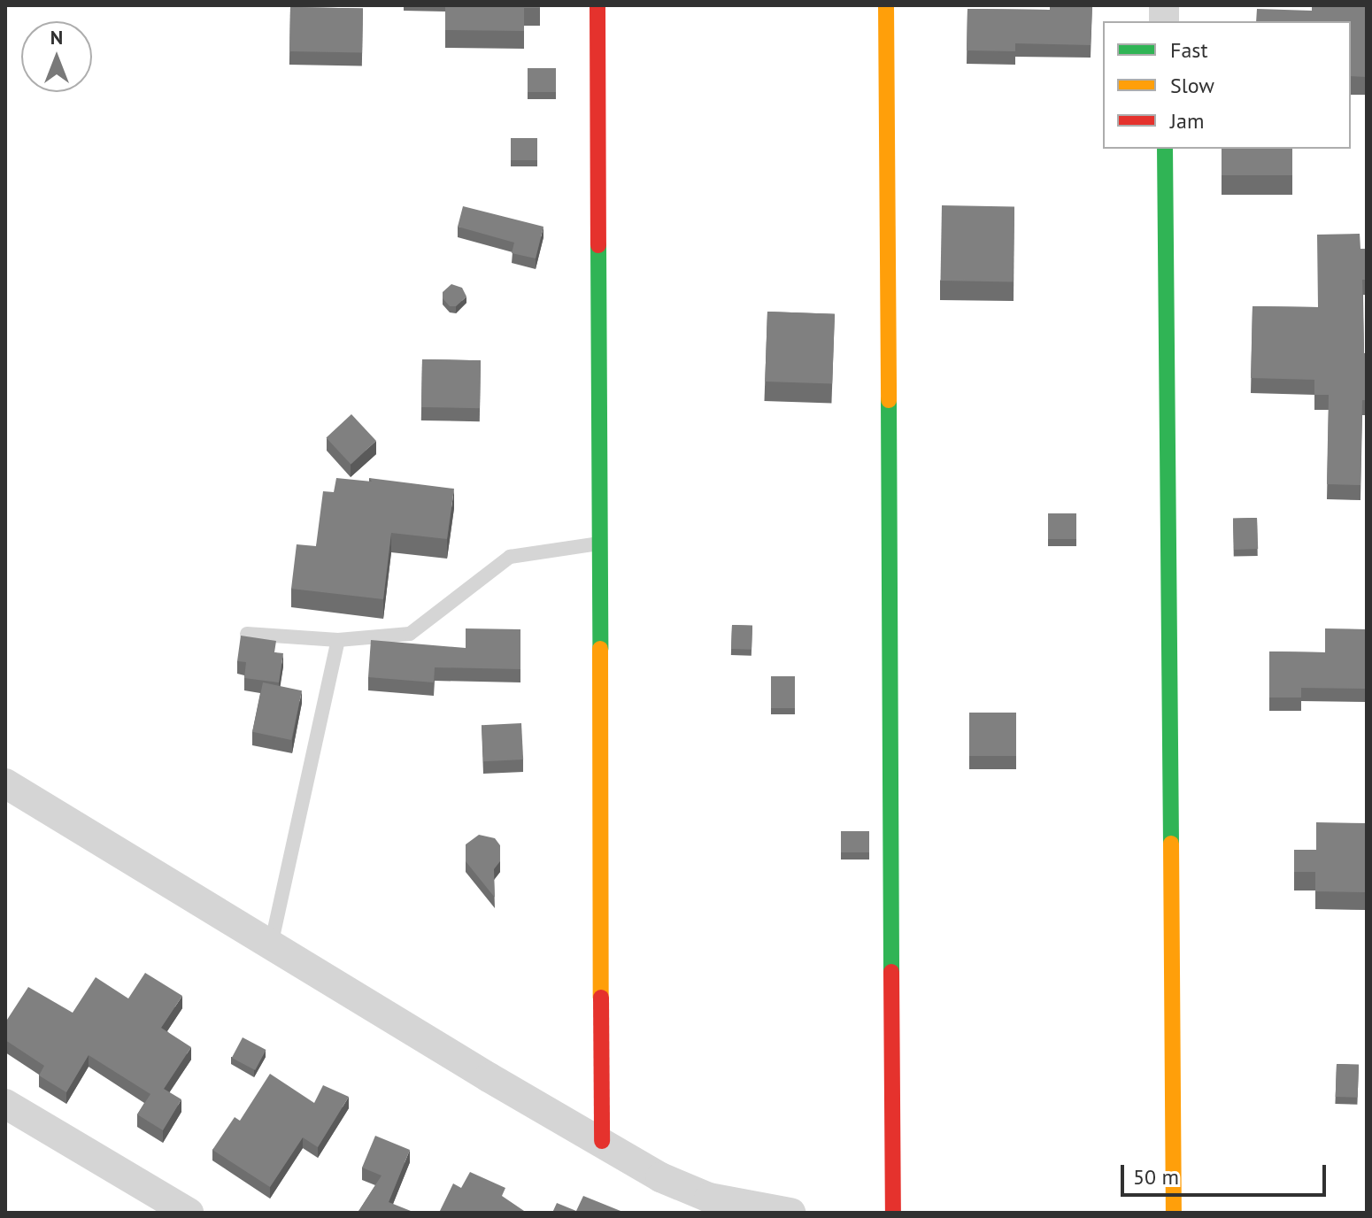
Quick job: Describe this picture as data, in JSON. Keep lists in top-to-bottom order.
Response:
{
  "legend": ["Fast", "Slow", "Jam"],
  "scale_bar": "50 m",
  "north": "top"
}
